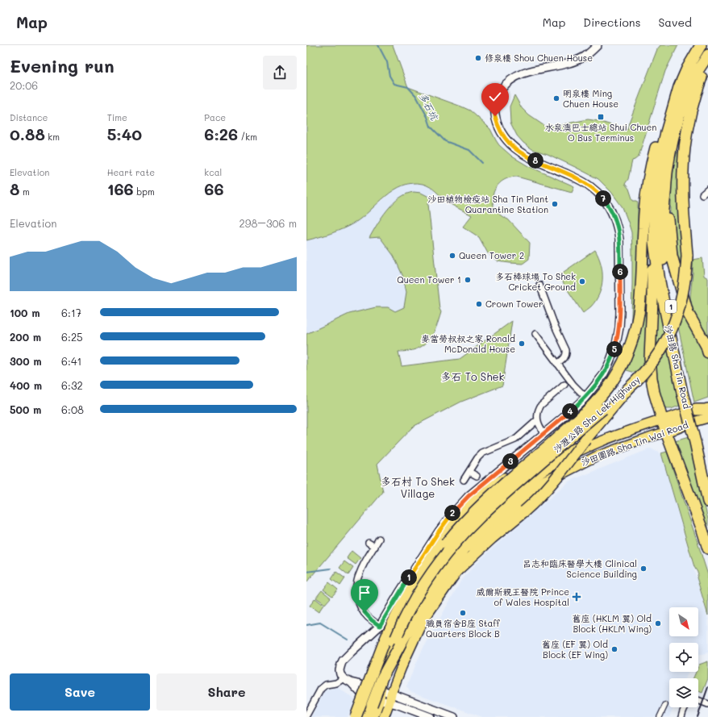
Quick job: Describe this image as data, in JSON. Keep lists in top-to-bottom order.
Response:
{
  "streets": {
    "highway": ["1", "沙田路 Sha Tin Road", "沙瀝公路 Sha Lek Highway"],
    "main road": ["沙田圍路 Sha Tin Wai Road"]
  },
  "crossings": [
    ["沙田路 Sha Tin Road", "沙瀝公路 Sha Lek Highway"]
  ],
  "districts": ["多石 To Shek", "多石村 To Shek Village"],
  "water": ["多石坑"],
  "places": {
    "other": [
      "修泉樓 Shou Chuen House",
      "明泉樓 Ming Chuen House",
      "沙田植物檢疫站 Sha Tin Plant Quarantine Station",
      "Queen Tower 2",
      "Queen Tower 1",
      "多石棒球場 To Shek Cricket Ground",
      "Crown Tower",
      "麥當勞叔叔之家 Ronald McDonald House",
      "呂志和臨床醫學大樓 Clinical Science Building",
      "職員宿舍B座 Staff Quarters Block B",
      "舊座 (HKLM 翼) Old Block (HKLM Wing)",
      "舊座 (EF 翼) Old Block (EF Wing)"
    ],
    "transit": ["水泉澳巴士總站 Shui Chuen O Bus Terminus"],
    "health": ["威爾斯親王醫院 Prince of Wales Hospital"]
  },
  "north": "bottom right",
  "page": {
    "header": "Map",
    "nav": ["Map", "Directions", "Saved"],
    "heading": ["Evening run", "20:06"],
    "stats": [
      ["Distance", "0.88 km"],
      ["Time", "5:40"],
      ["Pace", "6:26 /km"],
      ["Elevation", "8 m"],
      ["Heart rate", "166 bpm"],
      ["kcal", "66"]
    ],
    "pins": [
      "8",
      "7",
      "6",
      "5",
      "4",
      "3",
      "2",
      "1"
    ],
    "chart": ["Elevation", "298–306 m"],
    "list": [
      {
        "name": "100 m",
        "note": "6:17"
      },
      {
        "name": "200 m",
        "note": "6:25"
      },
      {
        "name": "300 m",
        "note": "6:41"
      },
      {
        "name": "400 m",
        "note": "6:32"
      },
      {
        "name": "500 m",
        "note": "6:08"
      }
    ],
    "buttons": ["Save", "Share"]
  }
}
